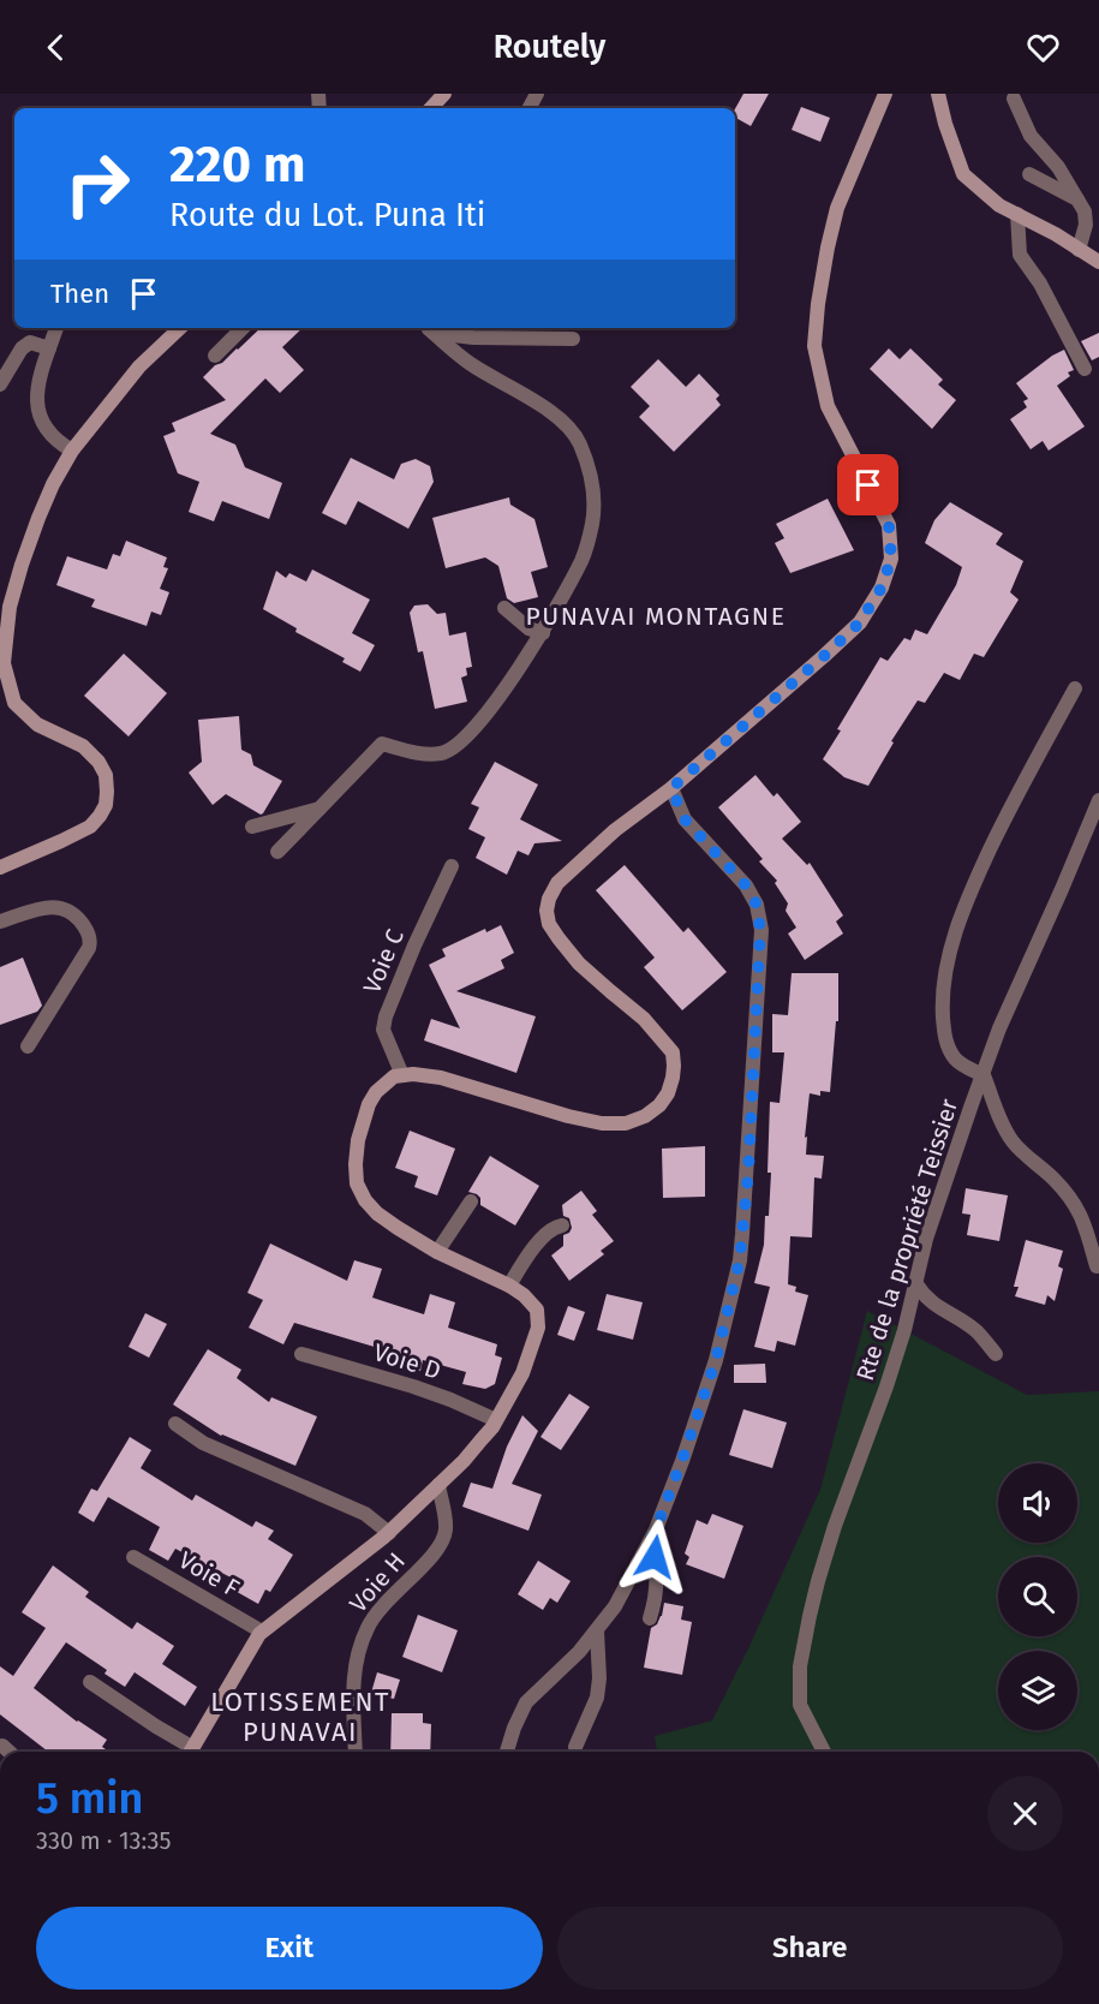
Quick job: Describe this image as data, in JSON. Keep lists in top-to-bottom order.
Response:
{
  "streets": {
    "street": [
      "Voie C",
      "Rte de la propriété Teissier",
      "Voie D",
      "Voie F",
      "Voie H"
    ]
  },
  "districts": ["PUNAVAI MONTAGNE", "LOTISSEMENT PUNAVAI"],
  "page": {
    "header": "Routely",
    "turn": ["220 m", "Route du Lot. Puna Iti"],
    "then": "Then",
    "heading": ["5 min", "330 m · 13:35"],
    "buttons": ["Exit", "Share"]
  }
}
